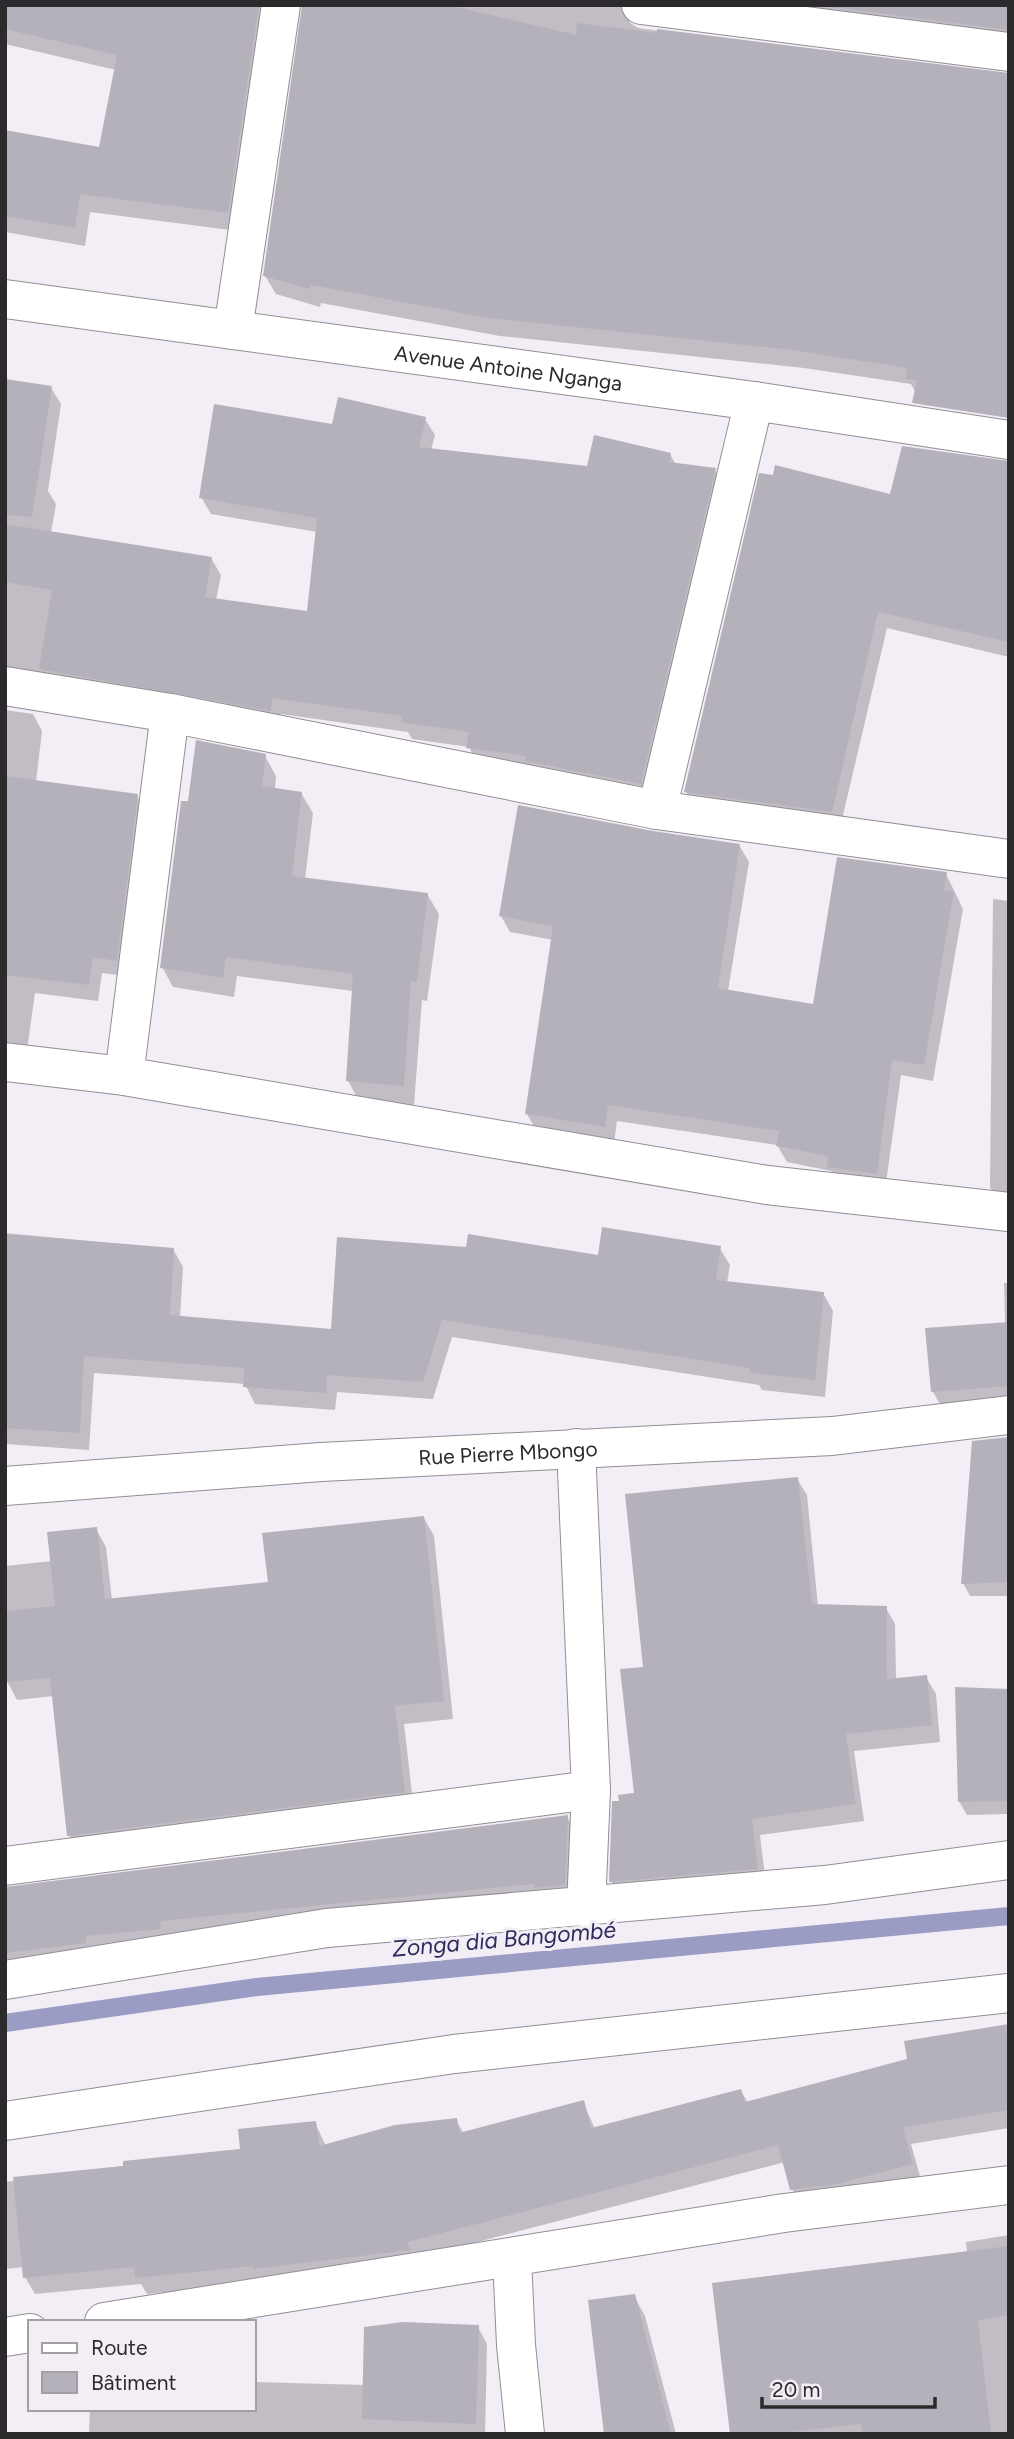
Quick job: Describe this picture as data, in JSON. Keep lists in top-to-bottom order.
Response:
{
  "streets": {
    "street": ["Avenue Antoine Nganga", "Rue Pierre Mbongo"]
  },
  "water": ["Zonga dia Bangombé"],
  "legend": ["Route", "Bâtiment"],
  "scale_bar": "20 m"
}
